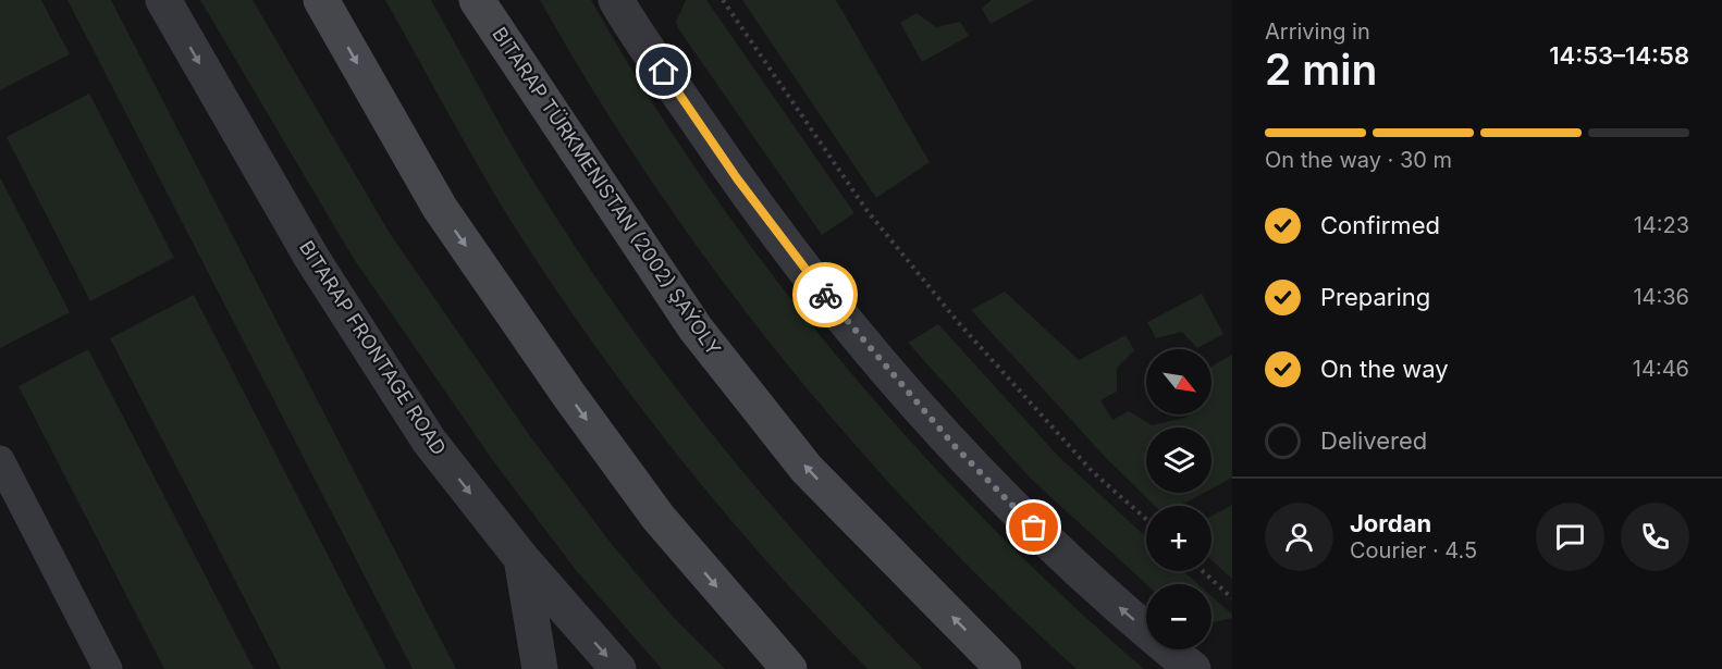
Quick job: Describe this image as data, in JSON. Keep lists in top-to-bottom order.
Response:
{
  "streets": {
    "main road": ["BITARAP TÜRKMENISTAN (2002) ŞAÝOLY"],
    "street": ["BITARAP FRONTAGE ROAD"]
  },
  "one_way": ["BITARAP FRONTAGE ROAD"],
  "north": "bottom right",
  "page": {
    "heading": ["2 min", "Arriving in", "14:53–14:58"],
    "panel": ["Jordan", "Courier · 4.5"],
    "bar": "On the way · 30 m",
    "list": [
      ["Confirmed", "14:23"],
      ["Preparing", "14:36"],
      ["On the way", "14:46"],
      "Delivered"
    ],
    "map_buttons": ["+", "−"]
  }
}
